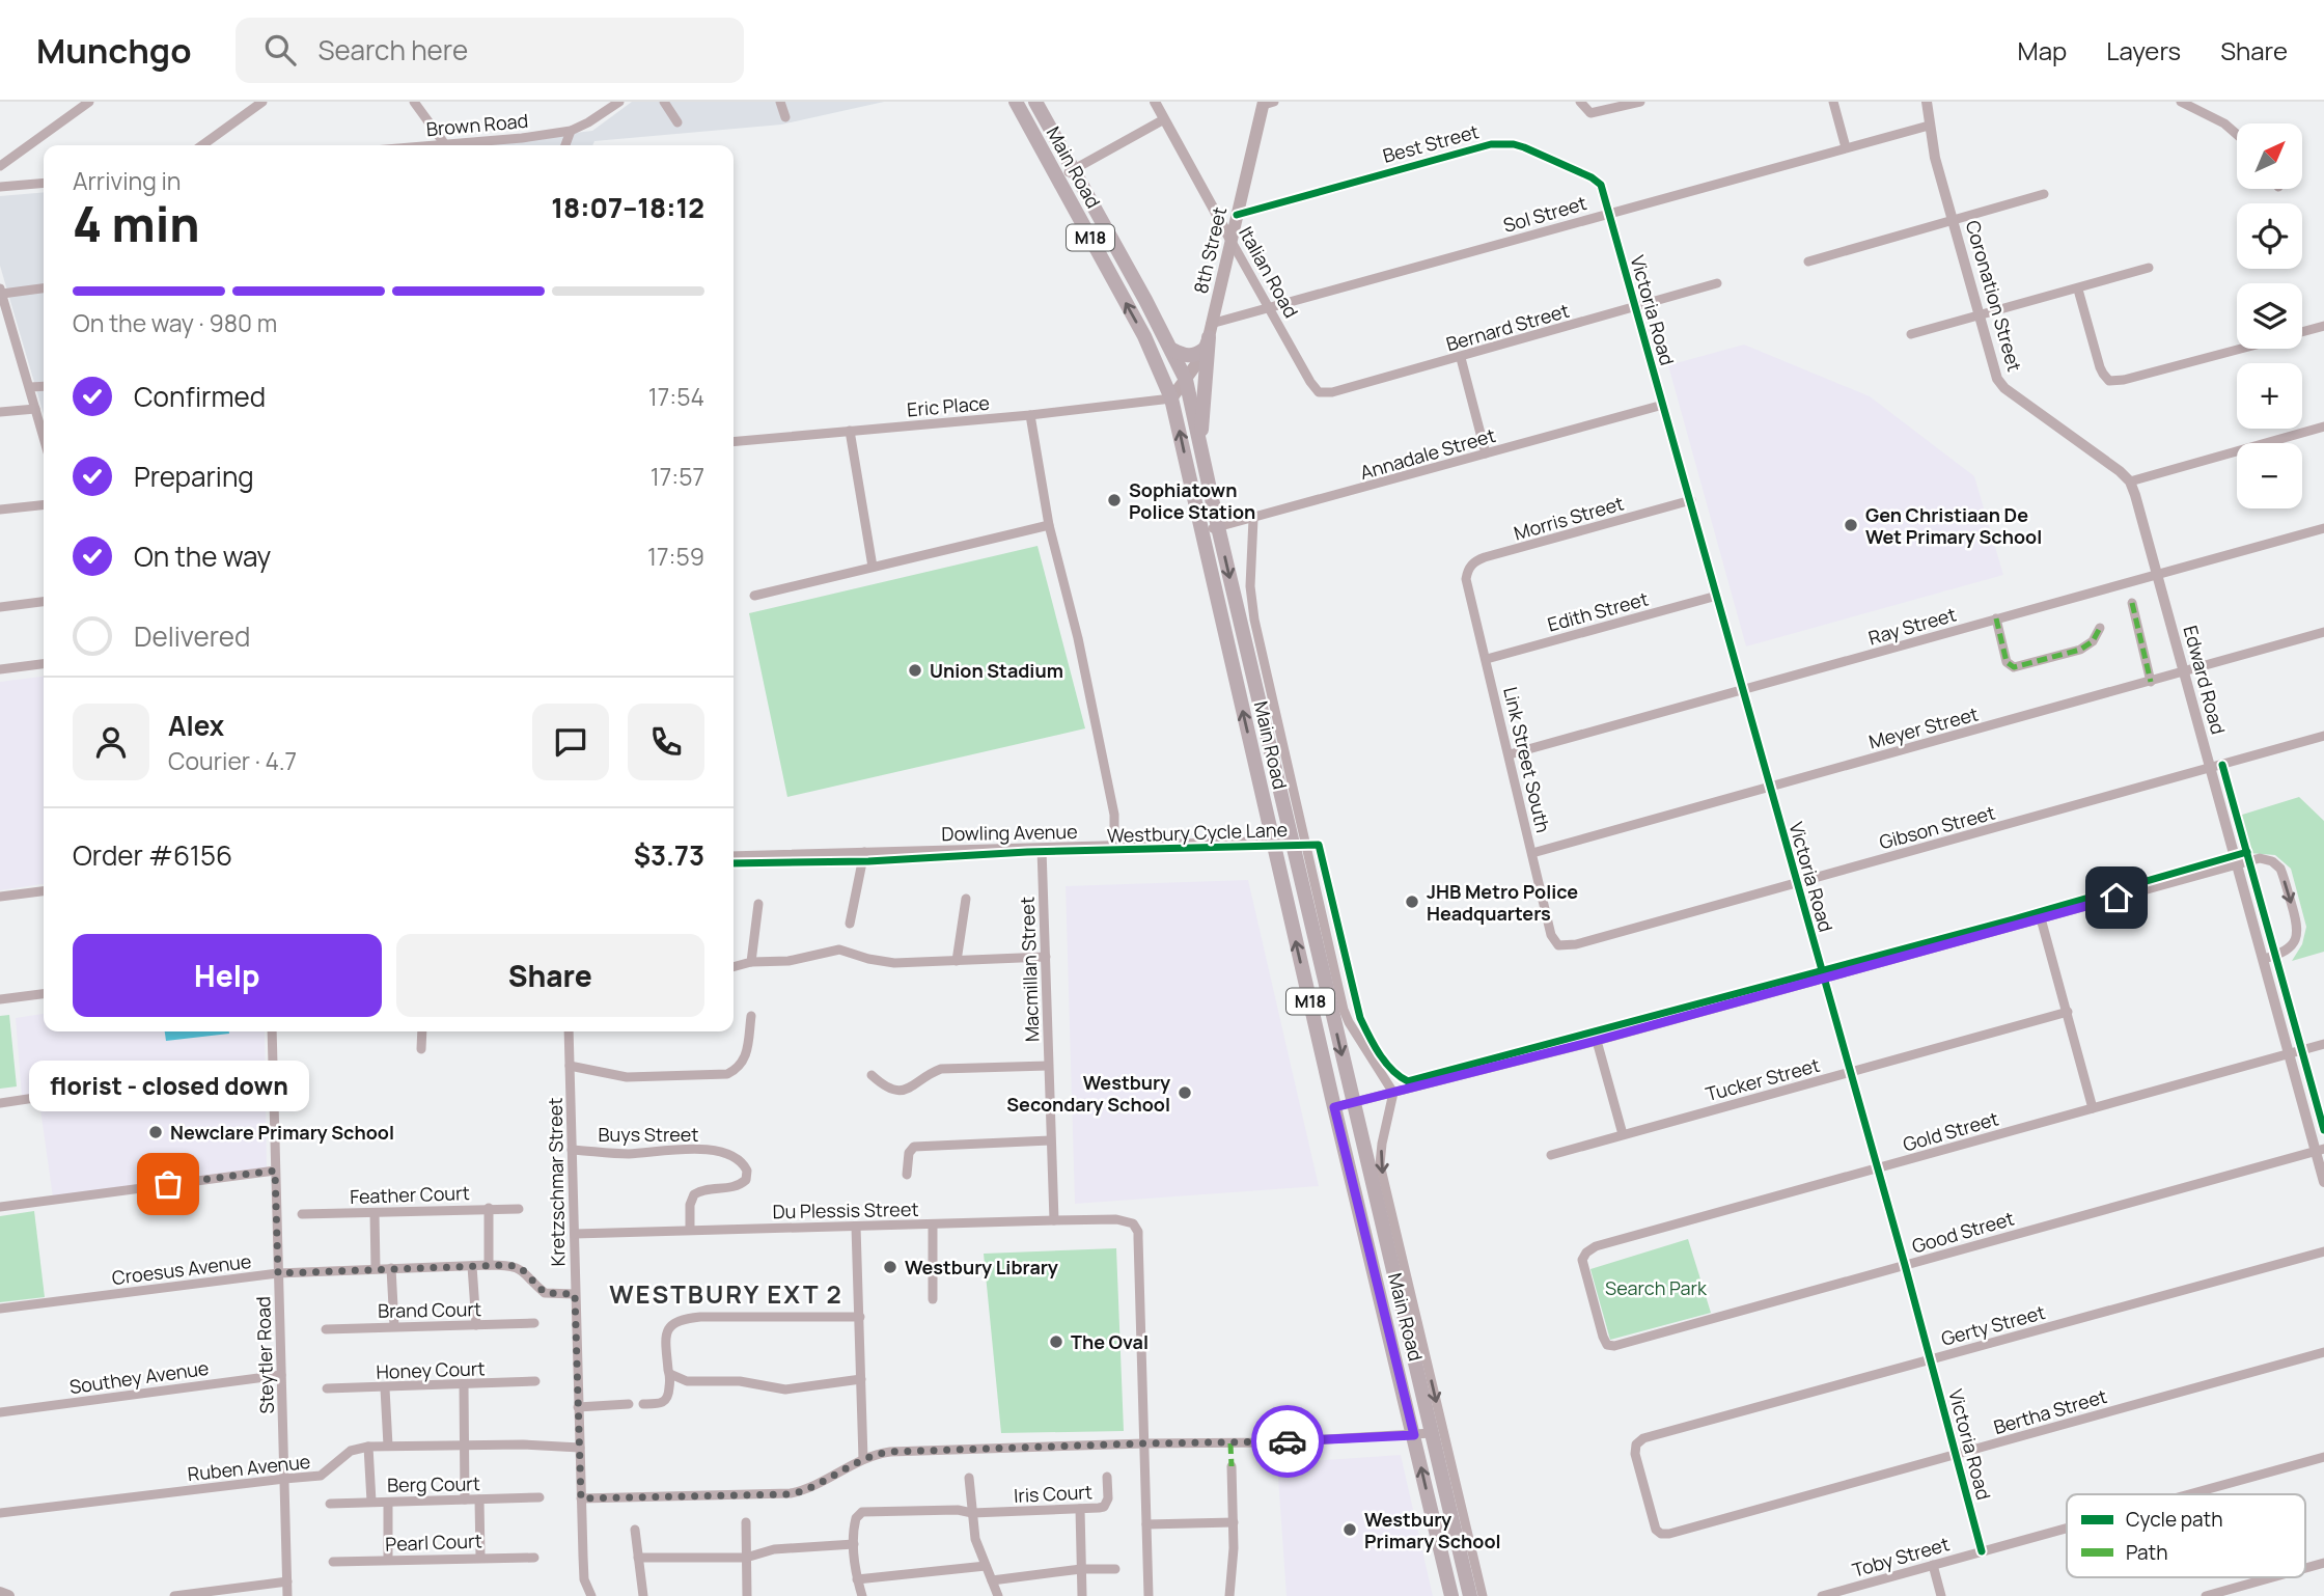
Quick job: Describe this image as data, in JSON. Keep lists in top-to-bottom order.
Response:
{
  "streets": {
    "main road": ["Main Road", "M18", "8th Street"],
    "street": [
      "Brown Road",
      "Best Street",
      "Sol Street",
      "Italian Road",
      "Coronation Street",
      "Victoria Road",
      "Bernard Street",
      "Eric Place",
      "Annadale Street",
      "Morris Street",
      "Edith Street",
      "Ray Street",
      "Edward Road",
      "Meyer Street",
      "Link Street South",
      "Gibson Street",
      "Dowling Avenue",
      "Macmillan Street",
      "Tucker Street",
      "Gold Street",
      "Buys Street",
      "Kretzschmar Street",
      "Feather Court",
      "Du Plessis Street",
      "Good Street",
      "Croesus Avenue",
      "Brand Court",
      "Gerty Street",
      "Steytler Road",
      "Honey Court",
      "Southey Avenue",
      "Bertha Street",
      "Ruben Avenue",
      "Berg Court",
      "Iris Court",
      "Pearl Court",
      "Toby Street"
    ],
    "cycle path": ["Westbury Cycle Lane"]
  },
  "crossings": [
    ["Best Street", "Sol Street"],
    ["Best Street", "8th Street"],
    ["Best Street", "Victoria Road"],
    ["Main Road", "8th Street"],
    ["Main Road", "Eric Place"],
    ["Main Road", "Annadale Street"],
    ["Main Road", "Dowling Avenue"],
    ["Sol Street", "8th Street"],
    ["Sol Street", "Italian Road"],
    ["Sol Street", "Coronation Street"],
    ["Sol Street", "Victoria Road"],
    ["8th Street", "Italian Road"],
    ["8th Street", "Eric Place"],
    ["Italian Road", "Bernard Street"],
    ["Coronation Street", "Edward Road"],
    ["Victoria Road", "Bernard Street"],
    ["Victoria Road", "Annadale Street"],
    ["Victoria Road", "Morris Street"],
    ["Victoria Road", "Edith Street"],
    ["Victoria Road", "Ray Street"],
    ["Victoria Road", "Meyer Street"],
    ["Victoria Road", "Gibson Street"],
    ["Victoria Road", "Tucker Street"],
    ["Victoria Road", "Gold Street"],
    ["Victoria Road", "Good Street"],
    ["Victoria Road", "Gerty Street"],
    ["Victoria Road", "Bertha Street"],
    ["Victoria Road", "Toby Street"],
    ["Morris Street", "Link Street South"],
    ["Edith Street", "Link Street South"],
    ["Ray Street", "Edward Road"],
    ["Ray Street", "Link Street South"],
    ["Edward Road", "Meyer Street"],
    ["Edward Road", "Gibson Street"],
    ["Edward Road", "Gold Street"],
    ["Edward Road", "Good Street"],
    ["Meyer Street", "Link Street South"],
    ["Link Street South", "Gibson Street"],
    ["Dowling Avenue", "Macmillan Street"],
    ["Macmillan Street", "Du Plessis Street"],
    ["Gold Street", "Good Street"],
    ["Buys Street", "Kretzschmar Street"],
    ["Buys Street", "Du Plessis Street"],
    ["Kretzschmar Street", "Du Plessis Street"],
    ["Kretzschmar Street", "Croesus Avenue"],
    ["Kretzschmar Street", "Ruben Avenue"],
    ["Croesus Avenue", "Steytler Road"],
    ["Gerty Street", "Bertha Street"],
    ["Steytler Road", "Southey Avenue"],
    ["Steytler Road", "Ruben Avenue"]
  ],
  "districts": ["WESTBURY EXT 2"],
  "parks": ["Search Park"],
  "places": [
    "Sophiatown Police Station",
    "Gen Christiaan De Wet Primary School",
    "Union Stadium",
    "JHB Metro Police Headquarters",
    "Westbury Secondary School",
    "Newclare Primary School",
    "florist - closed down",
    "Westbury Library",
    "The Oval",
    "Westbury Primary School"
  ],
  "legend": ["Cycle path", "Path"],
  "north": "top right",
  "page": {
    "header": "Munchgo",
    "search": "Search here",
    "nav": ["Map", "Layers", "Share"],
    "map_buttons": ["+", "−"],
    "heading": ["4 min", "Arriving in", "18:07–18:12"],
    "panel": [
      "Alex",
      "Courier · 4.7",
      "Order #6156",
      "$3.73"
    ],
    "bar": "On the way · 980 m",
    "list": [
      ["Confirmed", "17:54"],
      ["Preparing", "17:57"],
      ["On the way", "17:59"],
      "Delivered"
    ],
    "buttons": ["Help", "Share"],
    "bubble": "florist - closed down"
  }
}
